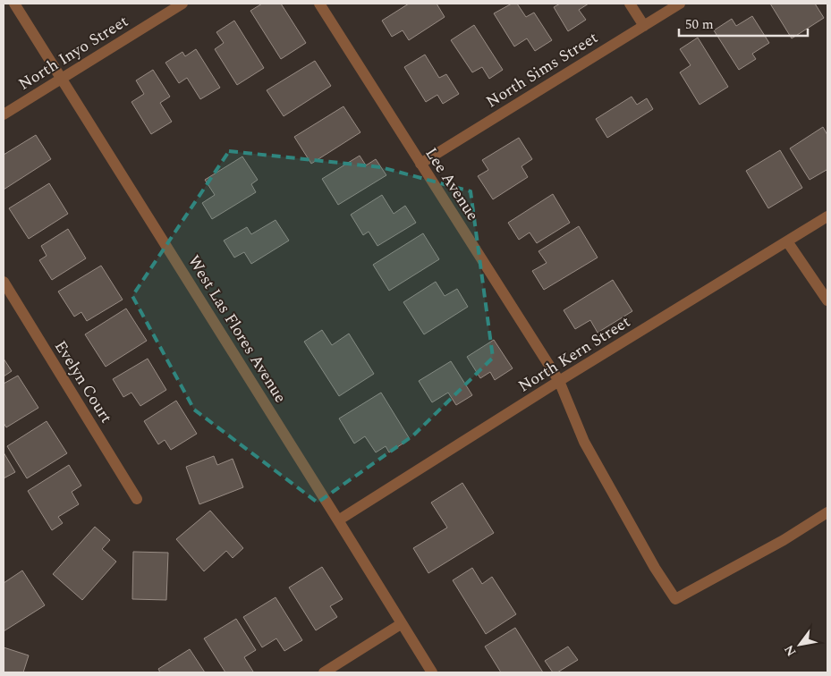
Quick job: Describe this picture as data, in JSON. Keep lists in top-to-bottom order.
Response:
{
  "streets": {
    "street": [
      "North Inyo Street",
      "North Sims Street",
      "Lee Avenue",
      "West Las Flores Avenue",
      "North Kern Street",
      "Evelyn Court"
    ]
  },
  "crossings": [
    ["North Inyo Street", "West Las Flores Avenue"],
    ["North Sims Street", "Lee Avenue"],
    ["Lee Avenue", "North Kern Street"],
    ["West Las Flores Avenue", "North Kern Street"]
  ],
  "scale_bar": "50 m",
  "north": "bottom left"
}
